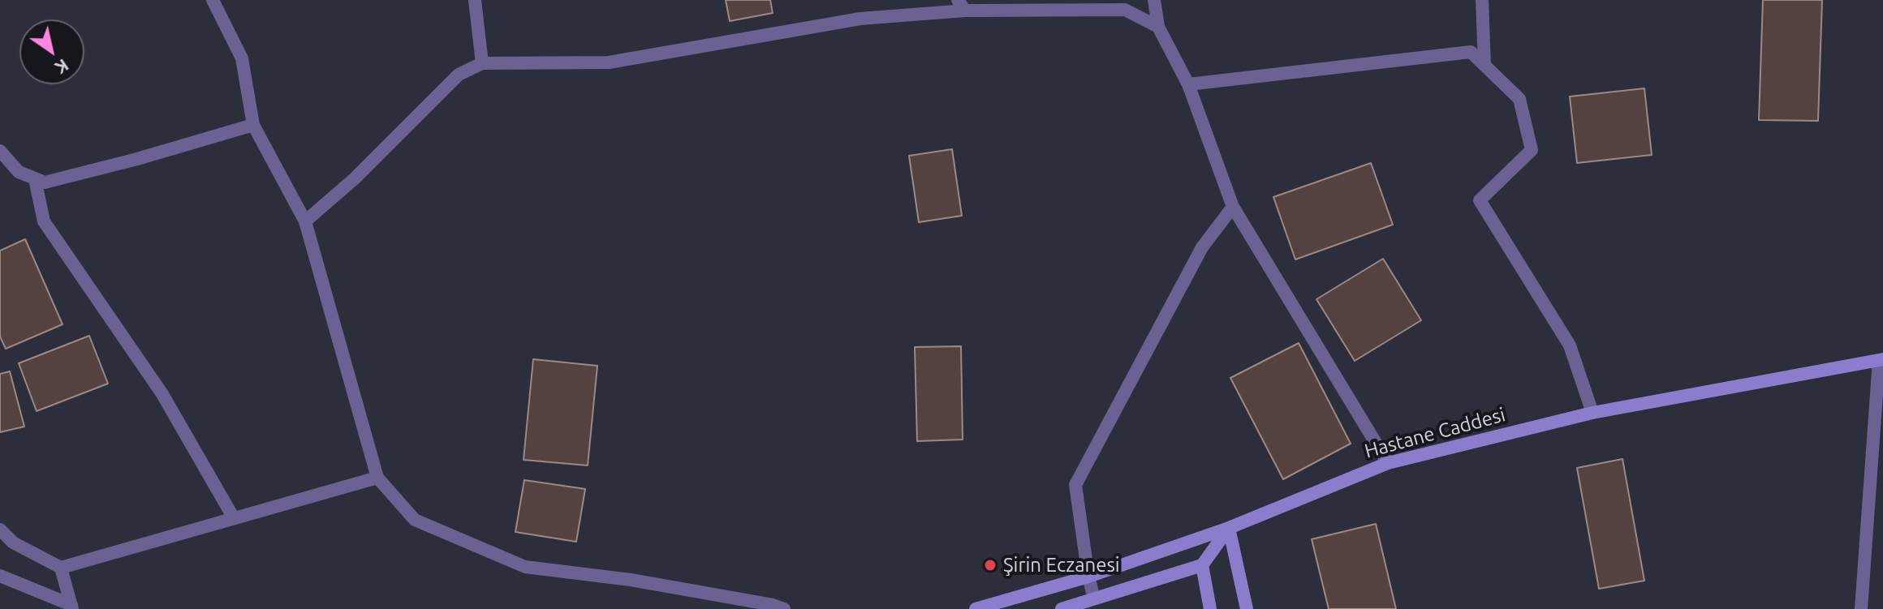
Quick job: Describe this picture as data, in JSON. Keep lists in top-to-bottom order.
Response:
{
  "streets": {
    "main road": ["Hastane Caddesi"]
  },
  "places": ["Şirin Eczanesi"],
  "north": "bottom right"
}
